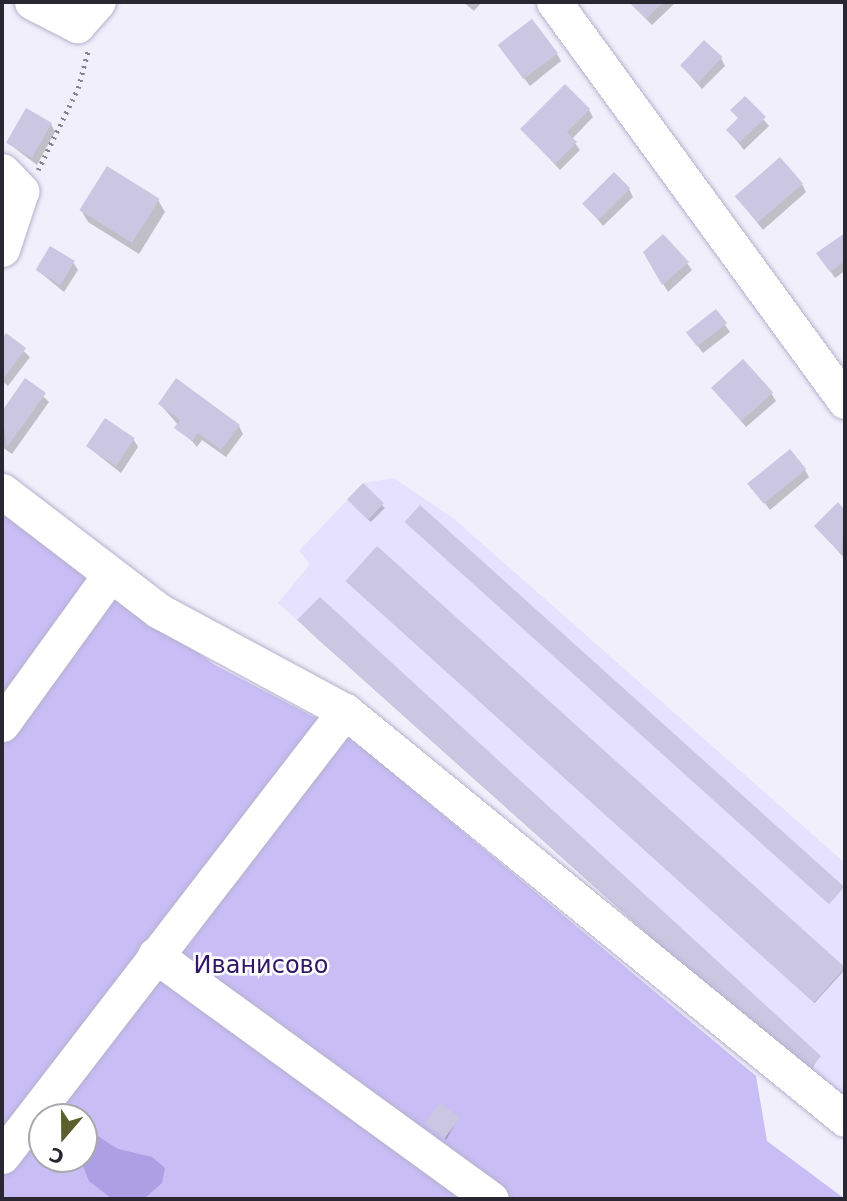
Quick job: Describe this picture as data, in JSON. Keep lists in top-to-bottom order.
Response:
{
  "parks": ["Иванисово"],
  "north": "bottom"
}
